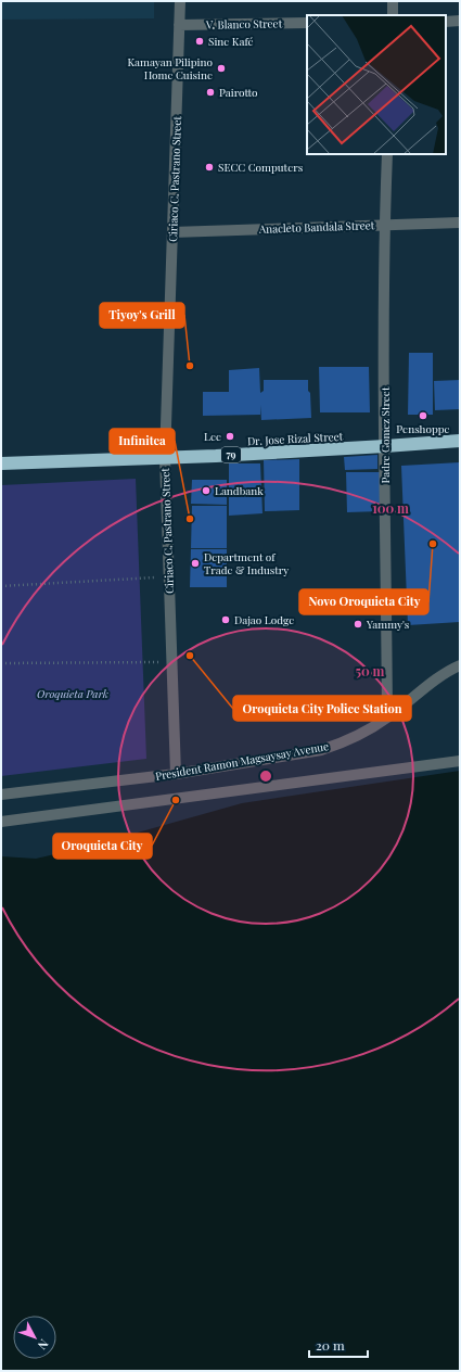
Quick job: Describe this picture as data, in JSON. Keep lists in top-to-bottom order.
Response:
{
  "streets": {
    "highway": ["Dr. Jose Rizal Street", "79"],
    "street": [
      "V. Blanco Street",
      "Ciriaco C. Pastrano Street",
      "Anacleto Bandala Street",
      "Padre Gomez Street",
      "President Ramon Magsaysay Avenue"
    ]
  },
  "crossings": [
    ["V. Blanco Street", "Ciriaco C. Pastrano Street"],
    ["Ciriaco C. Pastrano Street", "Anacleto Bandala Street"],
    ["Ciriaco C. Pastrano Street", "Dr. Jose Rizal Street"],
    ["Ciriaco C. Pastrano Street", "President Ramon Magsaysay Avenue"],
    ["Anacleto Bandala Street", "Padre Gomez Street"],
    ["Padre Gomez Street", "Dr. Jose Rizal Street"],
    ["Padre Gomez Street", "President Ramon Magsaysay Avenue"]
  ],
  "parks": ["Oroquieta Park"],
  "places": [
    "Sine Kafé",
    "Kamayan Pilipino Home Cuisine",
    "Pairotto",
    "SECC Computers",
    "Tiyoy's Grill",
    "Penshoppe",
    "Lee",
    "Landbank",
    "Infinitea",
    "Novo Oroquieta City",
    "Department of Trade & Industry",
    "Dajao Lodge",
    "Yammy's",
    "Oroquieta City Police Station",
    "Oroquieta City"
  ],
  "scale_bar": "20 m",
  "north": "bottom right",
  "rings": ["100 m", "50 m"]
}
